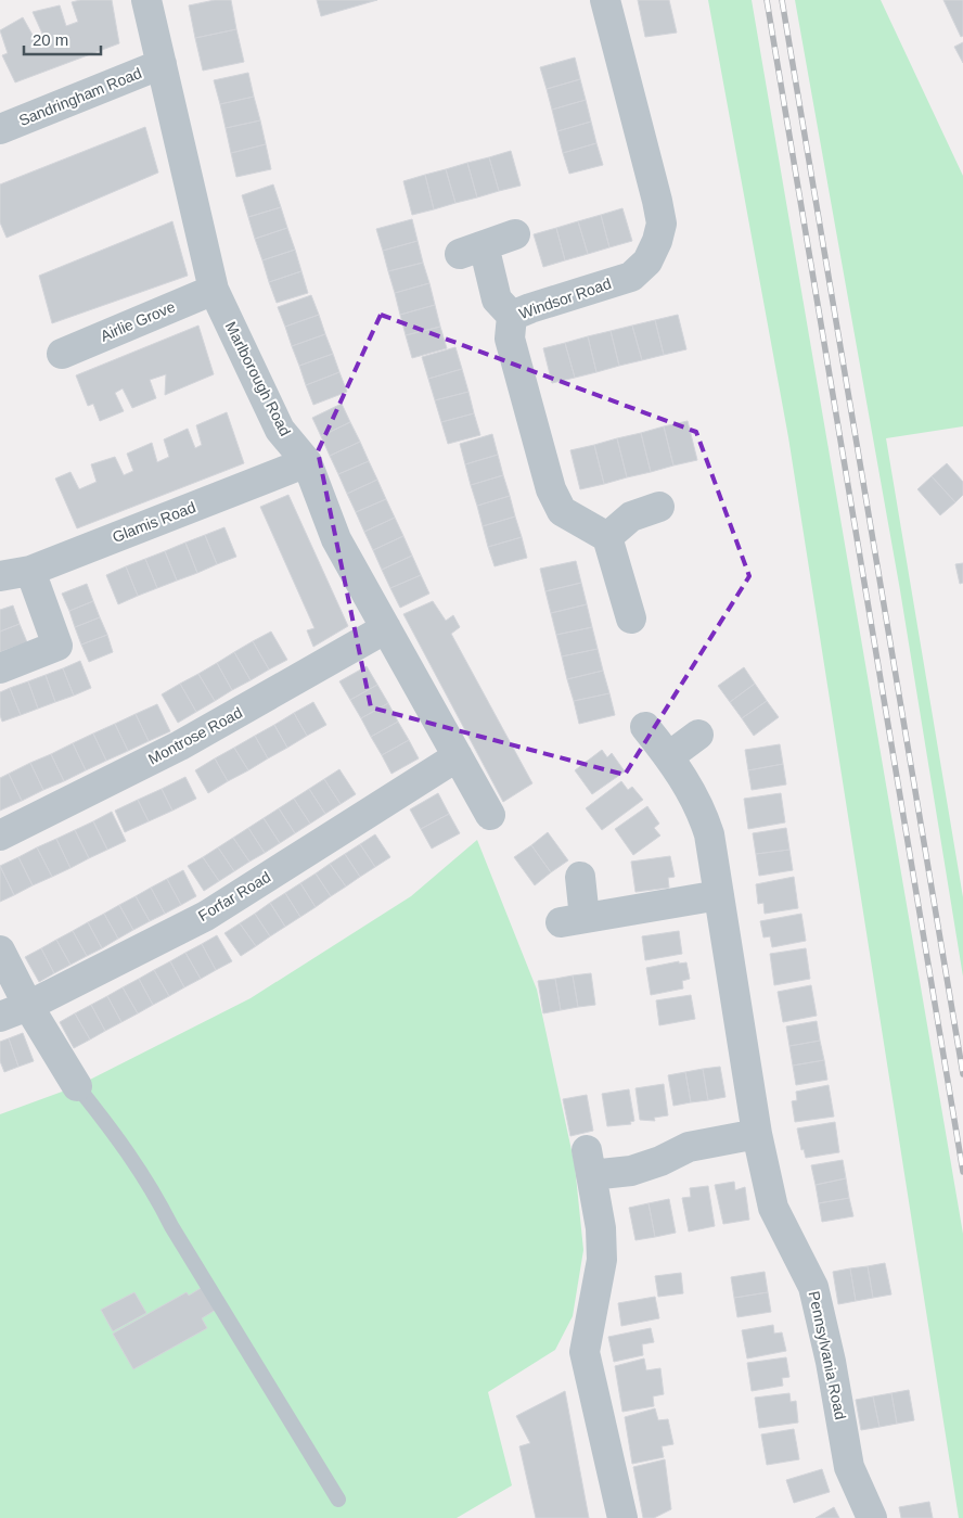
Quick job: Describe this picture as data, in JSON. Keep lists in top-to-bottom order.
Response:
{
  "streets": {
    "street": [
      "Sandringham Road",
      "Windsor Road",
      "Airlie Grove",
      "Marlborough Road",
      "Glamis Road",
      "Montrose Road",
      "Forfar Road",
      "Pennsylvania Road"
    ]
  },
  "crossings": [
    ["Sandringham Road", "Marlborough Road"],
    ["Airlie Grove", "Marlborough Road"],
    ["Marlborough Road", "Glamis Road"],
    ["Marlborough Road", "Montrose Road"],
    ["Marlborough Road", "Forfar Road"]
  ],
  "scale_bar": "20 m"
}
